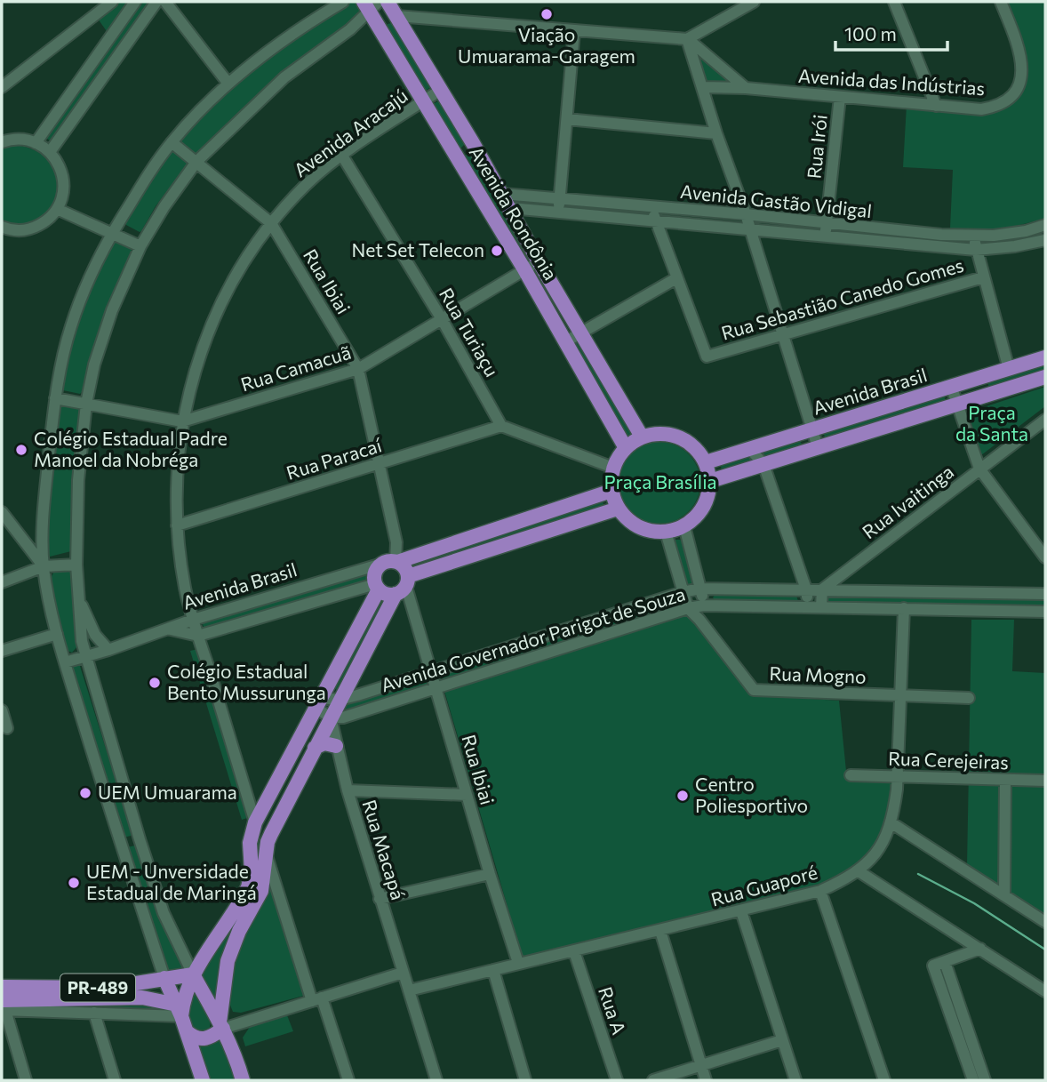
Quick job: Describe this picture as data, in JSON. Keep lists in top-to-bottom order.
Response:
{
  "streets": {
    "main road": ["Avenida Rondônia", "Avenida Brasil", "PR-489"],
    "street": [
      "Avenida das Indústrias",
      "Avenida Aracajú",
      "Rua Irói",
      "Avenida Gastão Vidigal",
      "Rua Ibiai",
      "Rua Sebastião Canedo Gomes",
      "Rua Turiaçu",
      "Rua Camacuã",
      "Rua Paracaí",
      "Rua Ivaitinga",
      "Avenida Governador Parigot de Souza",
      "Rua Mogno",
      "Rua Cerejeiras",
      "Rua Macapá",
      "Rua Guaporé",
      "Rua A"
    ]
  },
  "crossings": [
    ["Avenida das Indústrias", "Rua Irói"],
    ["Avenida Aracajú", "Avenida Rondônia"],
    ["Avenida Aracajú", "Rua Ibiai"],
    ["Avenida Aracajú", "Rua Turiaçu"],
    ["Avenida Aracajú", "Rua Camacuã"],
    ["Avenida Aracajú", "Avenida Brasil"],
    ["Avenida Aracajú", "Rua Paracaí"],
    ["Rua Irói", "Avenida Gastão Vidigal"],
    ["Avenida Gastão Vidigal", "Avenida Rondônia"],
    ["Avenida Gastão Vidigal", "Rua Sebastião Canedo Gomes"],
    ["Avenida Rondônia", "Rua Camacuã"],
    ["Avenida Rondônia", "Avenida Brasil"],
    ["Rua Ibiai", "Rua Camacuã"],
    ["Rua Ibiai", "Avenida Brasil"],
    ["Rua Ibiai", "Rua Paracaí"],
    ["Rua Ibiai", "Avenida Governador Parigot de Souza"],
    ["Rua Ibiai", "Rua Guaporé"],
    ["Rua Turiaçu", "Rua Camacuã"],
    ["Rua Turiaçu", "Rua Paracaí"],
    ["Rua Ivaitinga", "Avenida Governador Parigot de Souza"],
    ["Avenida Governador Parigot de Souza", "Rua Mogno"],
    ["Avenida Governador Parigot de Souza", "Rua Macapá"],
    ["Avenida Governador Parigot de Souza", "Rua Guaporé"],
    ["Rua Mogno", "Rua Guaporé"],
    ["Rua Cerejeiras", "Rua Guaporé"],
    ["Rua Macapá", "Rua Guaporé"],
    ["Rua Guaporé", "Rua A"]
  ],
  "parks": ["Praça da Santa", "Praça Brasília"],
  "places": [
    "Viação Umuarama-Garagem",
    "Net Set Telecon",
    "Colégio Estadual Padre Manoel da Nobréga",
    "Colégio Estadual Bento Mussurunga",
    "UEM Umuarama",
    "Centro Poliesportivo",
    "UEM - Unversidade Estadual de Maringá"
  ],
  "scale_bar": "100 m"
}
